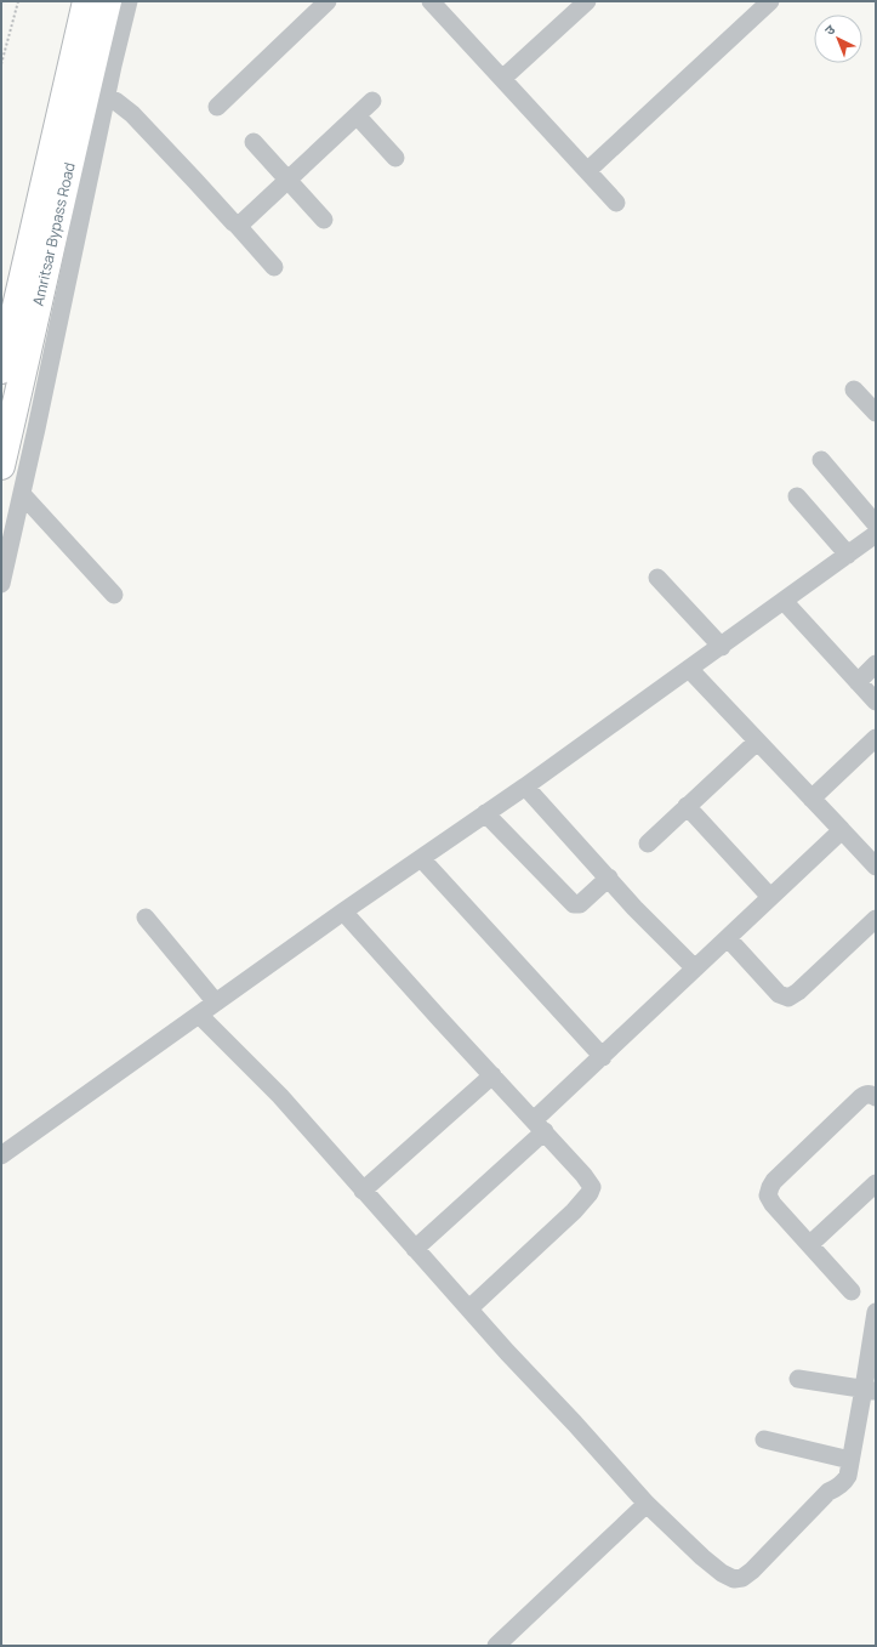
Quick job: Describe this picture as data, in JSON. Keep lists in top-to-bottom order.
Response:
{
  "streets": {
    "highway": ["Amritsar Bypass Road"]
  },
  "north": "top left"
}
